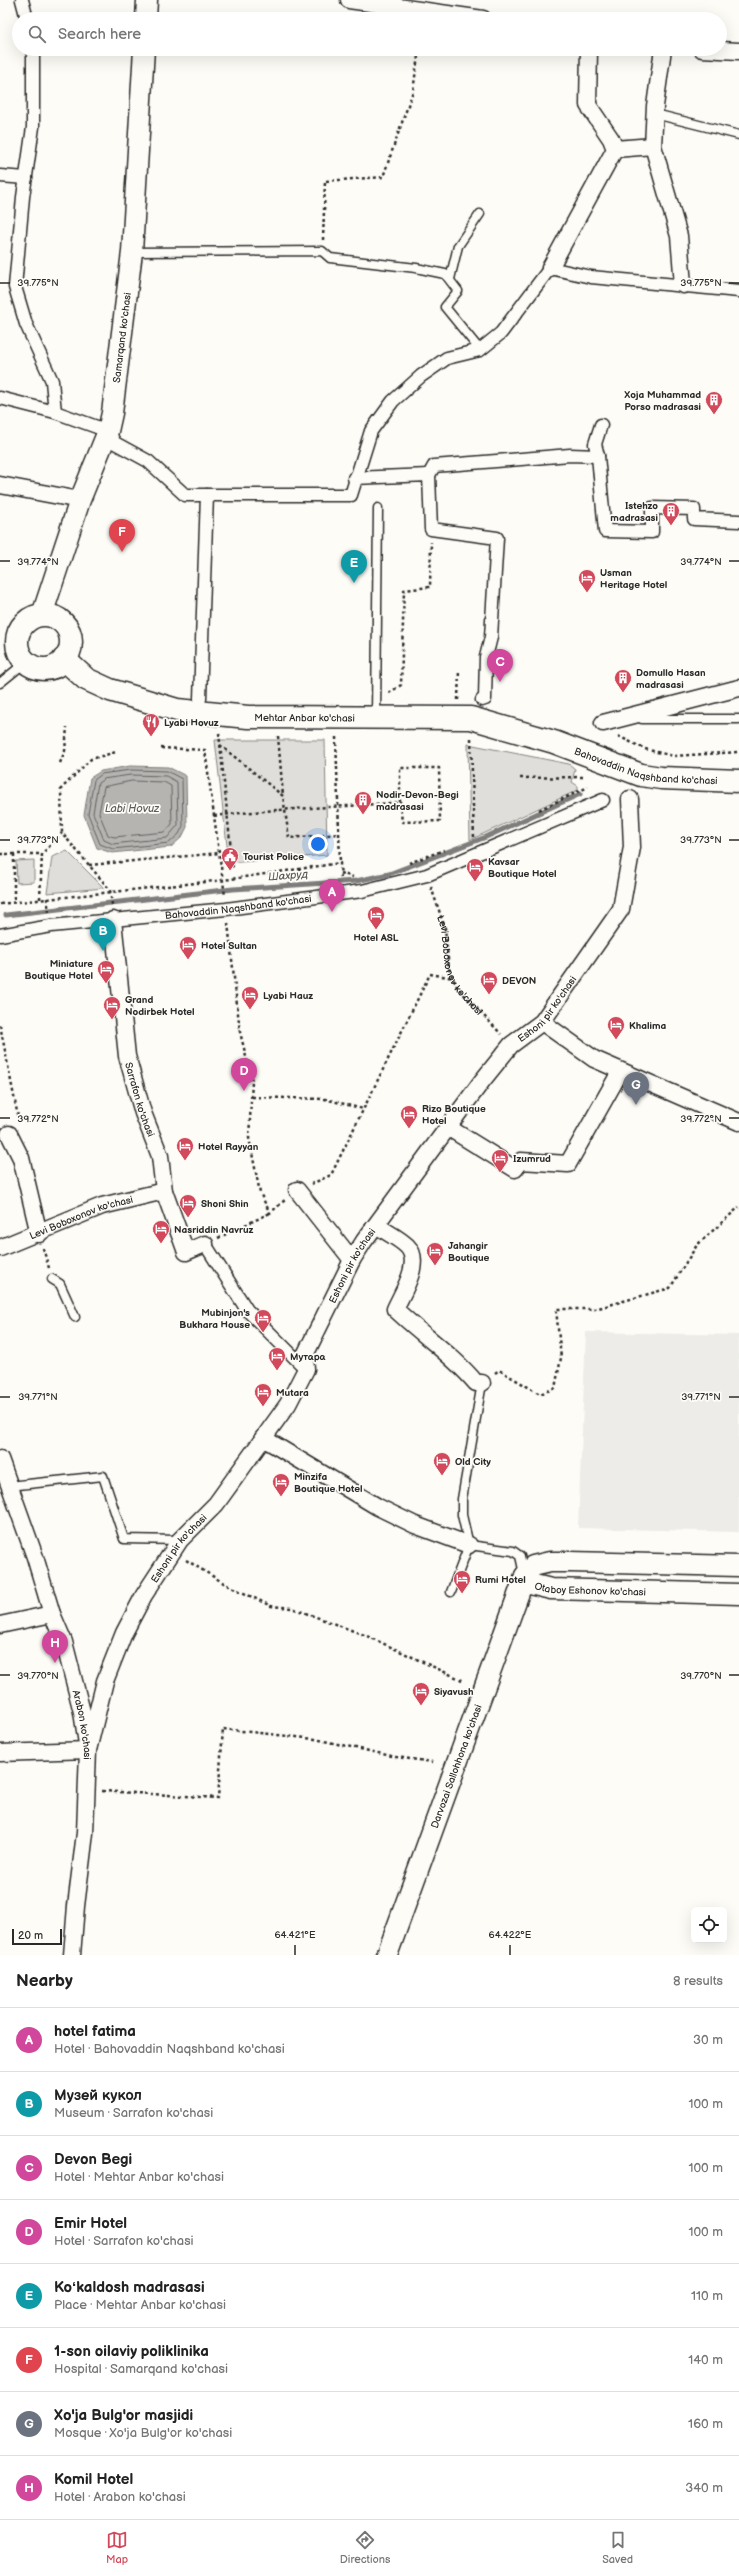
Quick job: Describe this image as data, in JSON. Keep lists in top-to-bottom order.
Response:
{
  "streets": {
    "main road": ["Mehtar Anbar ko'chasi", "Bahovaddin Naqshband ko'chasi"],
    "street": [
      "Samarqand ko'chasi",
      "Levi Boboxonov ko'chasi",
      "Eshoni pir ko'chasi",
      "Sarrafon ko'chasi",
      "Otaboy Eshonov ko'chasi",
      "Arabon ko'chasi",
      "Darvozai Sallohhona ko'chasi"
    ]
  },
  "crossings": [
    ["Samarqand ko'chasi", "Mehtar Anbar ko'chasi"],
    ["Mehtar Anbar ko'chasi", "Bahovaddin Naqshband ko'chasi"],
    ["Bahovaddin Naqshband ko'chasi", "Levi Boboxonov ko'chasi"],
    ["Bahovaddin Naqshband ko'chasi", "Sarrafon ko'chasi"],
    ["Levi Boboxonov ko'chasi", "Eshoni pir ko'chasi"],
    ["Levi Boboxonov ko'chasi", "Sarrafon ko'chasi"],
    ["Eshoni pir ko'chasi", "Arabon ko'chasi"],
    ["Otaboy Eshonov ko'chasi", "Darvozai Sallohhona ko'chasi"]
  ],
  "water": ["Labi Hovuz", "Шахруд"],
  "places": {
    "building": [
      "Xoja Muhammad Porso madrasasi",
      "Istehzo madrasasi",
      "Domullo Hasan madrasasi",
      "Nodir-Devon-Begi madrasasi"
    ],
    "hotel": [
      "Usman Heritage Hotel",
      "Kavsar Boutique Hotel",
      "Hotel ASL",
      "Hotel Sultan",
      "Miniature Boutique Hotel",
      "DEVON",
      "Lyabi Hauz",
      "Grand Nodirbek Hotel",
      "Khalima",
      "Rizo Boutique Hotel",
      "Hotel Rayyan",
      "Izumrud",
      "Shoni Shin",
      "Nasriddin Navruz",
      "Jahangir Boutique",
      "Mubinjon's Bukhara House",
      "Мутара",
      "Mutara",
      "Old City",
      "Minzifa Boutique Hotel",
      "Rumi Hotel",
      "Siyavush"
    ],
    "restaurant": ["Lyabi Hovuz"],
    "public building": ["Tourist Police"]
  },
  "scale_bar": "20 m",
  "page": {
    "search": "Search here",
    "pins": [
      "F",
      "E",
      "C",
      "A",
      "B",
      "D",
      "G",
      "H"
    ],
    "scale": "20 m",
    "heading": ["Nearby", "8 results"],
    "list": [
      {
        "mark": "A",
        "name": "hotel fatima",
        "note": "Hotel · Bahovaddin Naqshband ko'chasi",
        "value": "30 m"
      },
      {
        "mark": "B",
        "name": "Музей кукол",
        "note": "Museum · Sarrafon ko'chasi",
        "value": "100 m"
      },
      {
        "mark": "C",
        "name": "Devon Begi",
        "note": "Hotel · Mehtar Anbar ko'chasi",
        "value": "100 m"
      },
      {
        "mark": "D",
        "name": "Emir Hotel",
        "note": "Hotel · Sarrafon ko'chasi",
        "value": "100 m"
      },
      {
        "mark": "E",
        "name": "Koʻkaldosh madrasasi",
        "note": "Place · Mehtar Anbar ko'chasi",
        "value": "110 m"
      },
      {
        "mark": "F",
        "name": "1-son oilaviy poliklinika",
        "note": "Hospital · Samarqand ko'chasi",
        "value": "140 m"
      },
      {
        "mark": "G",
        "name": "Xo'ja Bulg'or masjidi",
        "note": "Mosque · Xo'ja Bulg'or ko'chasi",
        "value": "160 m"
      },
      {
        "mark": "H",
        "name": "Komil Hotel",
        "note": "Hotel · Arabon ko'chasi",
        "value": "340 m"
      }
    ],
    "nav": ["Map", "Directions", "Saved"]
  },
  "coordinates": [
    "39.775°N",
    "39.774°N",
    "39.773°N",
    "39.772°N",
    "39.771°N",
    "39.770°N",
    "64.421°E",
    "64.422°E"
  ]
}
